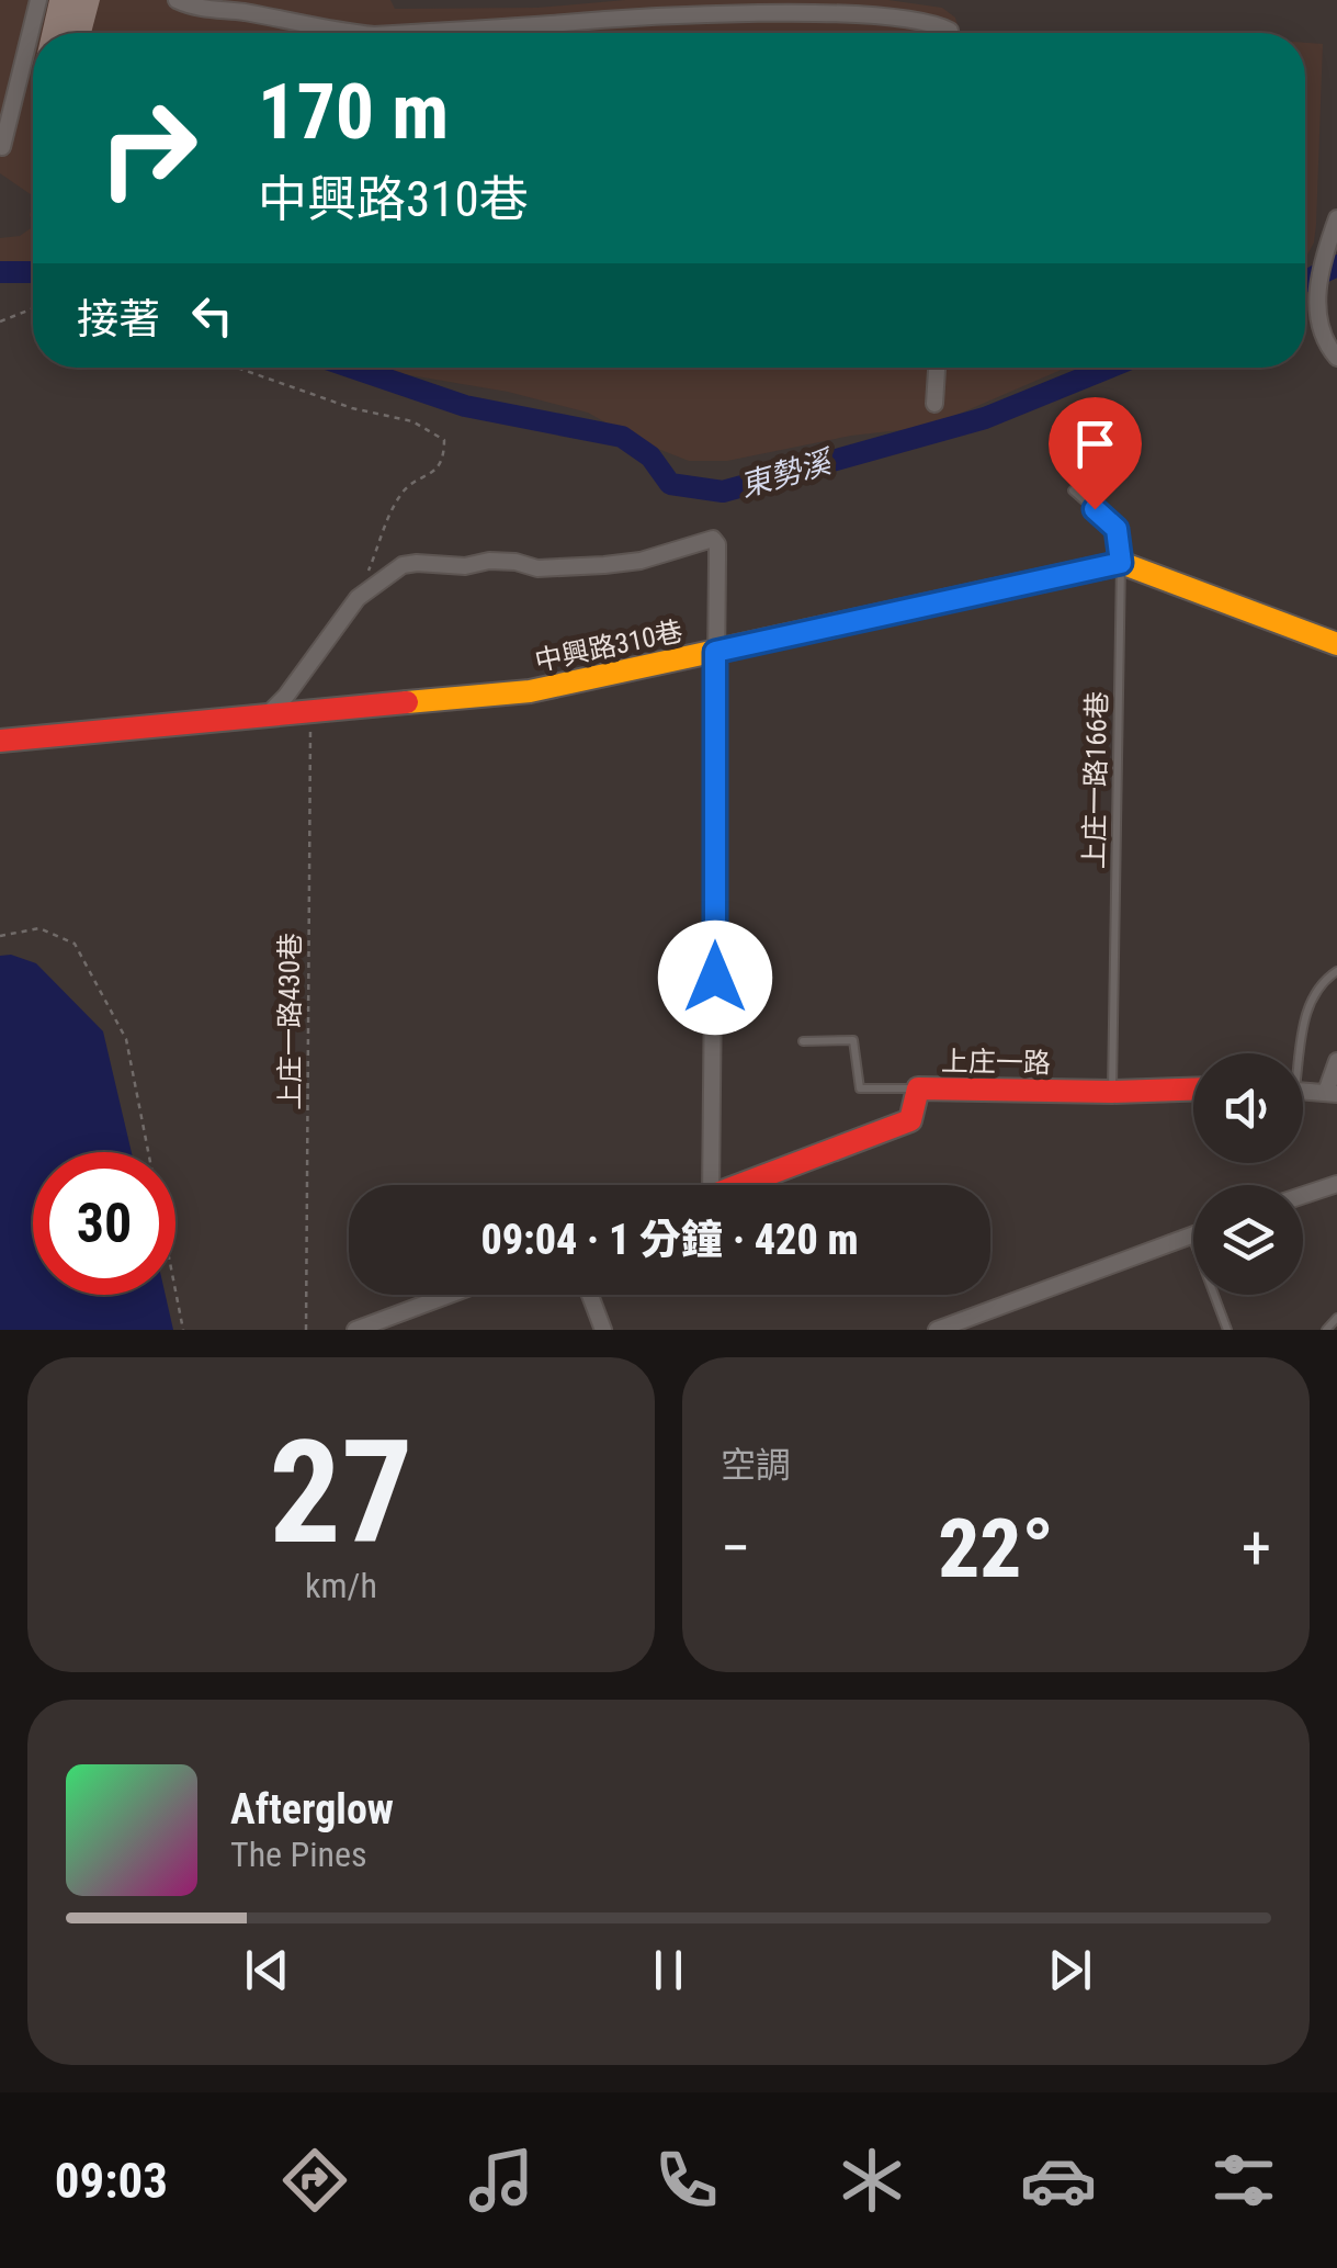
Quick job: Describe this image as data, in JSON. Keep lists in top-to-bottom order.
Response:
{
  "streets": {
    "street": ["中興路310巷", "上庄一路"],
    "lane": ["上庄一路166巷"],
    "path": ["上庄一路430巷"]
  },
  "crossings": [
    ["中興路310巷", "上庄一路166巷"],
    ["中興路310巷", "上庄一路430巷"],
    ["上庄一路166巷", "上庄一路"]
  ],
  "water": ["東勢溪"],
  "page": {
    "turn": ["170 m", "中興路310巷"],
    "then": "接著",
    "limit": "30",
    "trip": "09:04 · 1 分鐘 · 420 m",
    "tile": [
      ["27", "km/h"],
      "空調"
    ],
    "heat": ["−", "22°", "+"],
    "song": ["Afterglow", "The Pines"],
    "tabs": "09:03"
  }
}
